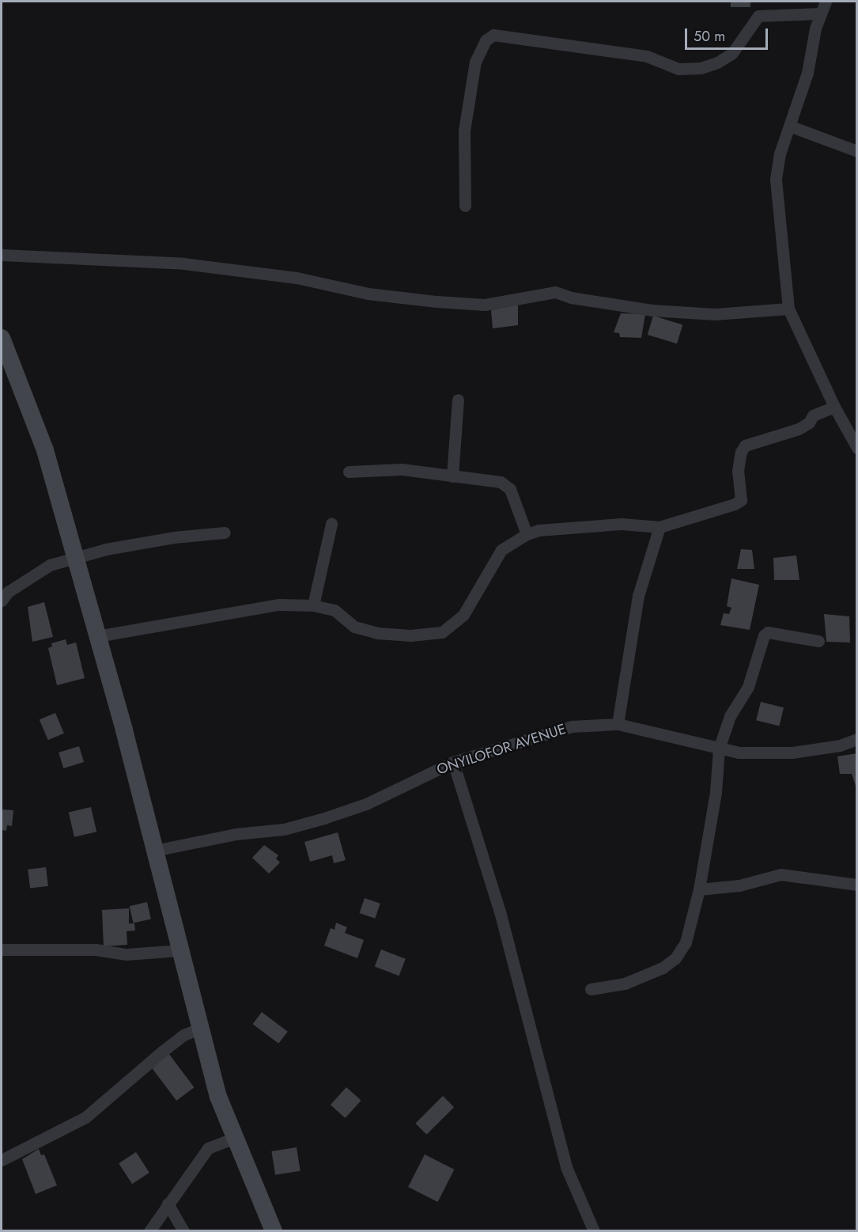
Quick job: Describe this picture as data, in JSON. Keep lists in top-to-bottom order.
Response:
{
  "streets": {
    "street": ["ONYILOFOR AVENUE"]
  },
  "scale_bar": "50 m"
}
